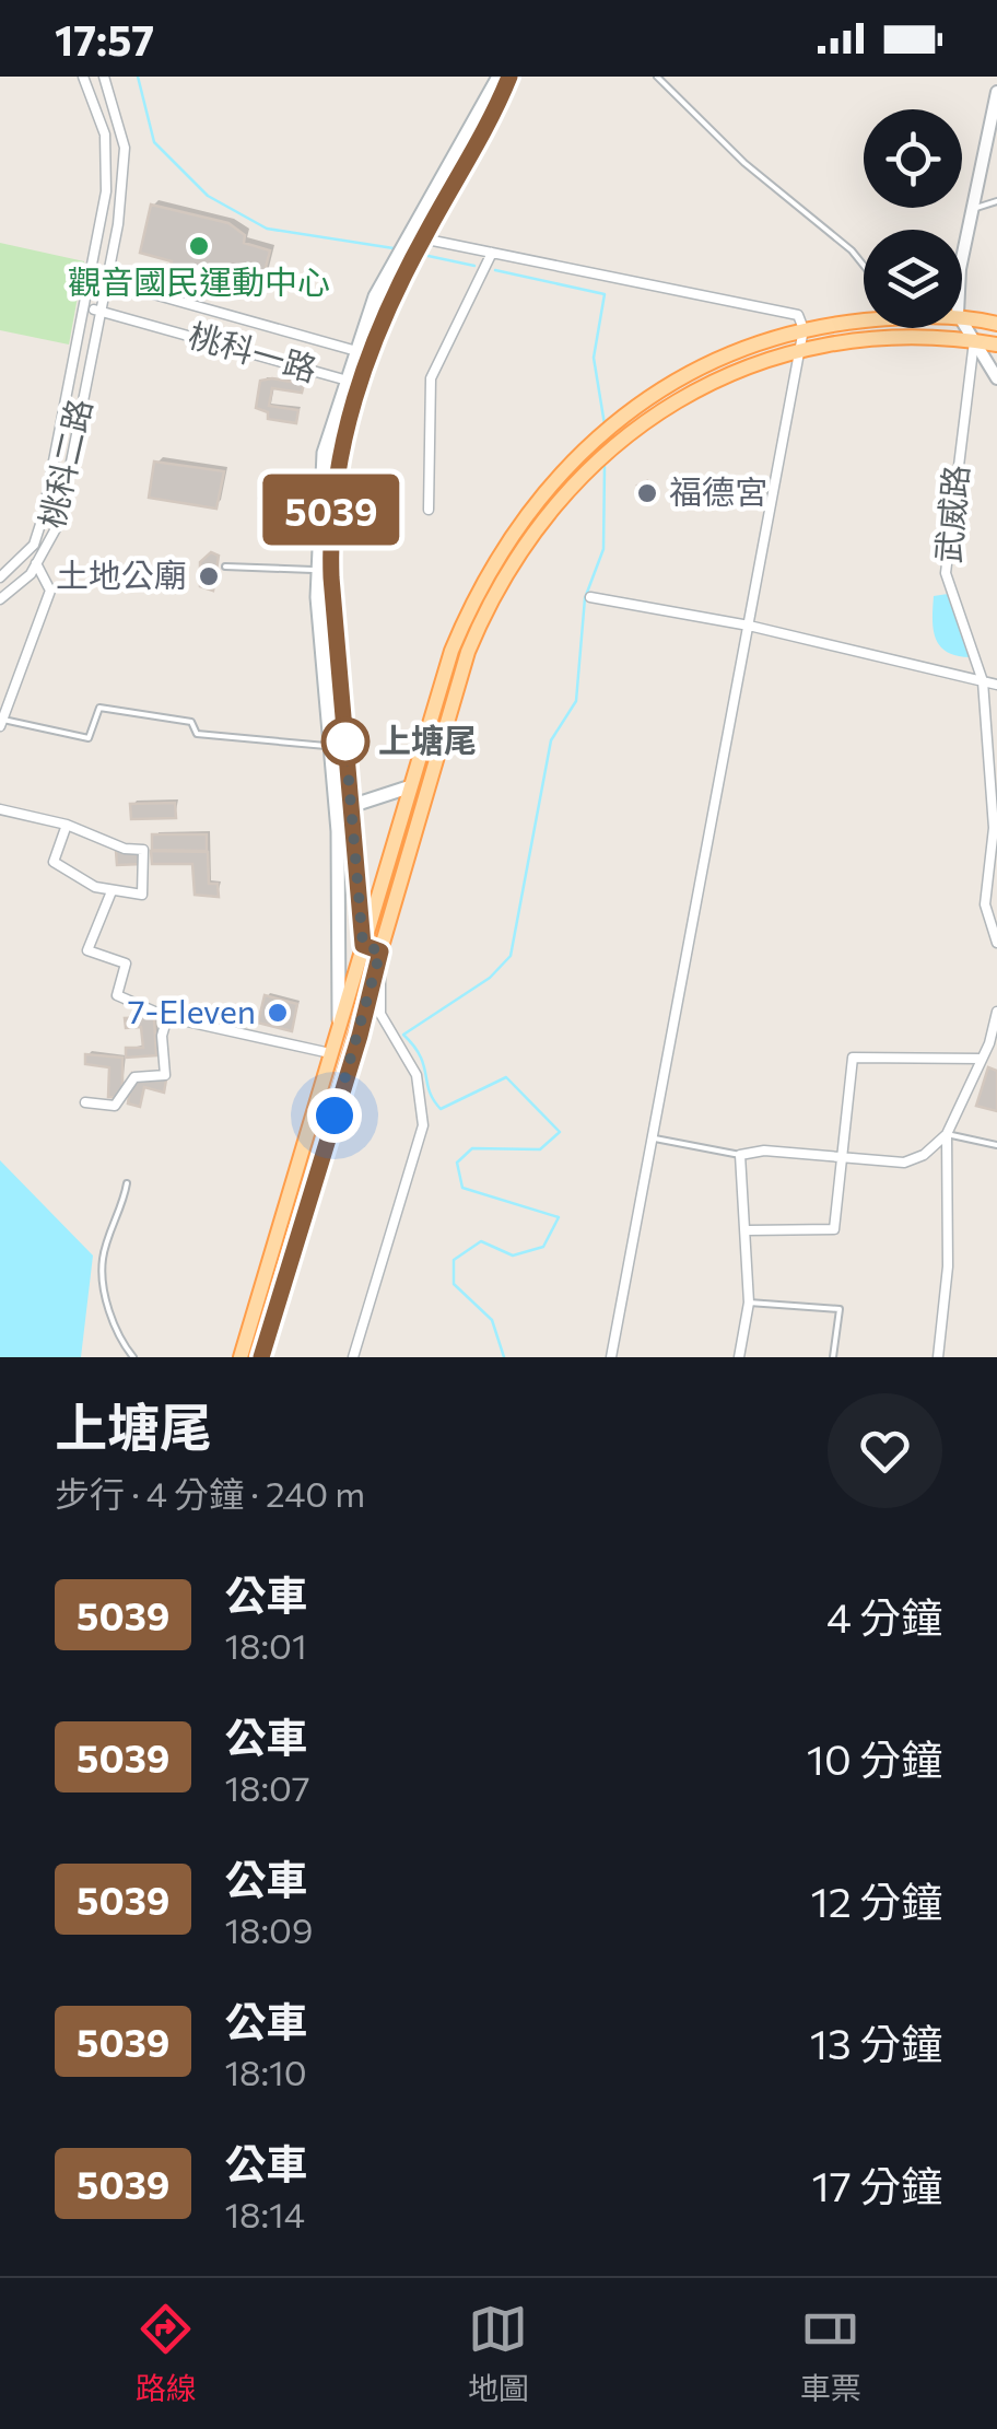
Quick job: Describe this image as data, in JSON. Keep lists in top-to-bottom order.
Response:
{
  "streets": {
    "street": ["桃科一路", "桃科二路", "武威路"]
  },
  "crossings": [
    ["桃科一路", "桃科二路"]
  ],
  "places": [
    "觀音國民運動中心",
    "福德宮",
    "土地公廟",
    "上塘尾",
    "7-Eleven"
  ],
  "lines": ["bus line 5039"],
  "page": {
    "status": "17:57",
    "on_map": "5039",
    "heading": ["上塘尾", "步行 · 4 分鐘 · 240 m"],
    "list": [
      {
        "mark": "5039",
        "name": "公車",
        "note": "18:01",
        "value": "4 分鐘"
      },
      {
        "mark": "5039",
        "name": "公車",
        "note": "18:07",
        "value": "10 分鐘"
      },
      {
        "mark": "5039",
        "name": "公車",
        "note": "18:09",
        "value": "12 分鐘"
      },
      {
        "mark": "5039",
        "name": "公車",
        "note": "18:10",
        "value": "13 分鐘"
      },
      {
        "mark": "5039",
        "name": "公車",
        "note": "18:14",
        "value": "17 分鐘"
      }
    ],
    "tabs": ["路線", "地圖", "車票"]
  }
}
